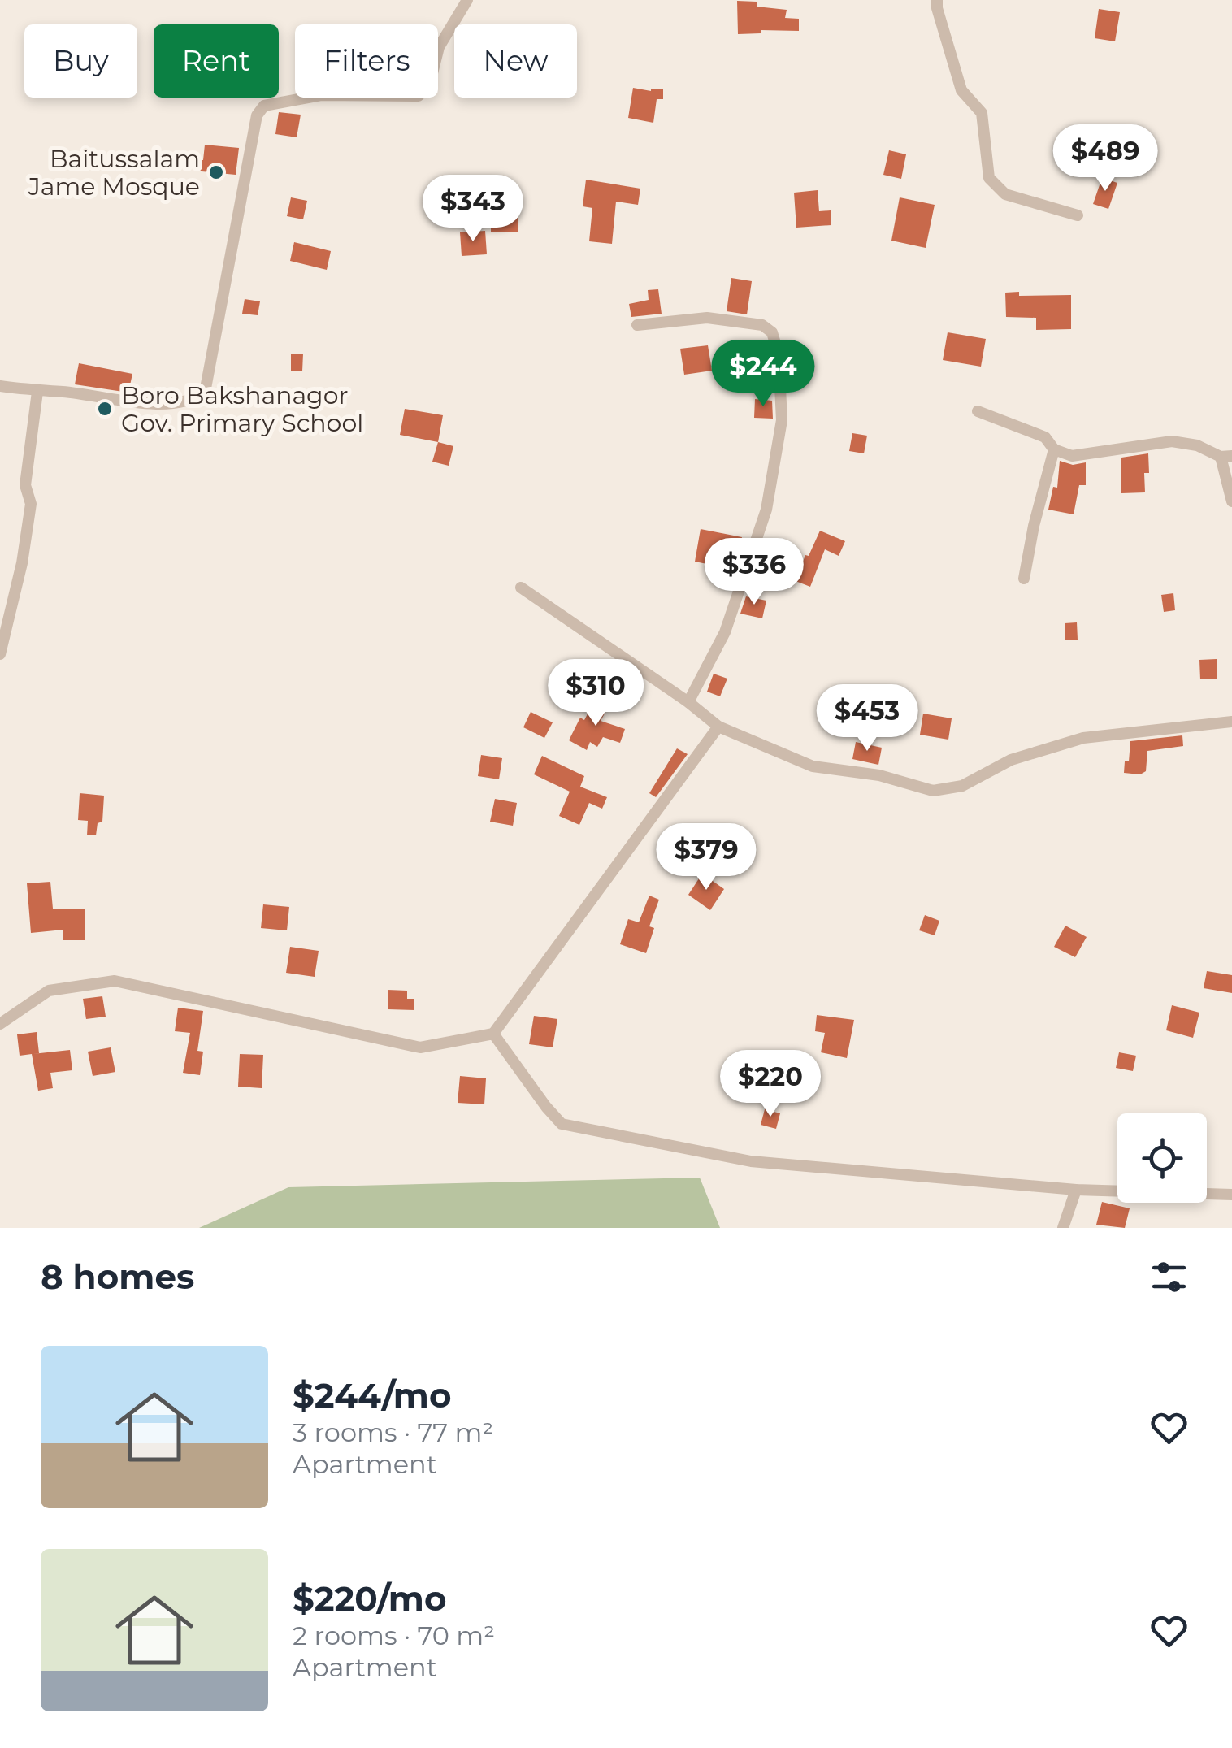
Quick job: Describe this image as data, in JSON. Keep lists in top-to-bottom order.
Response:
{
  "places": ["Baitussalam Jame Mosque", "Boro Bakshanagor Gov. Primary School"],
  "page": {
    "chip": [
      "Buy",
      "Rent",
      "Filters",
      "New"
    ],
    "price": [
      "$489",
      "$343",
      "$244",
      "$336",
      "$310",
      "$453",
      "$379",
      "$220"
    ],
    "heading": "8 homes",
    "list": [
      {
        "name": "$244/mo",
        "note": "3 rooms · 77 m² · Apartment"
      },
      {
        "name": "$220/mo",
        "note": "2 rooms · 70 m² · Apartment"
      }
    ]
  }
}
